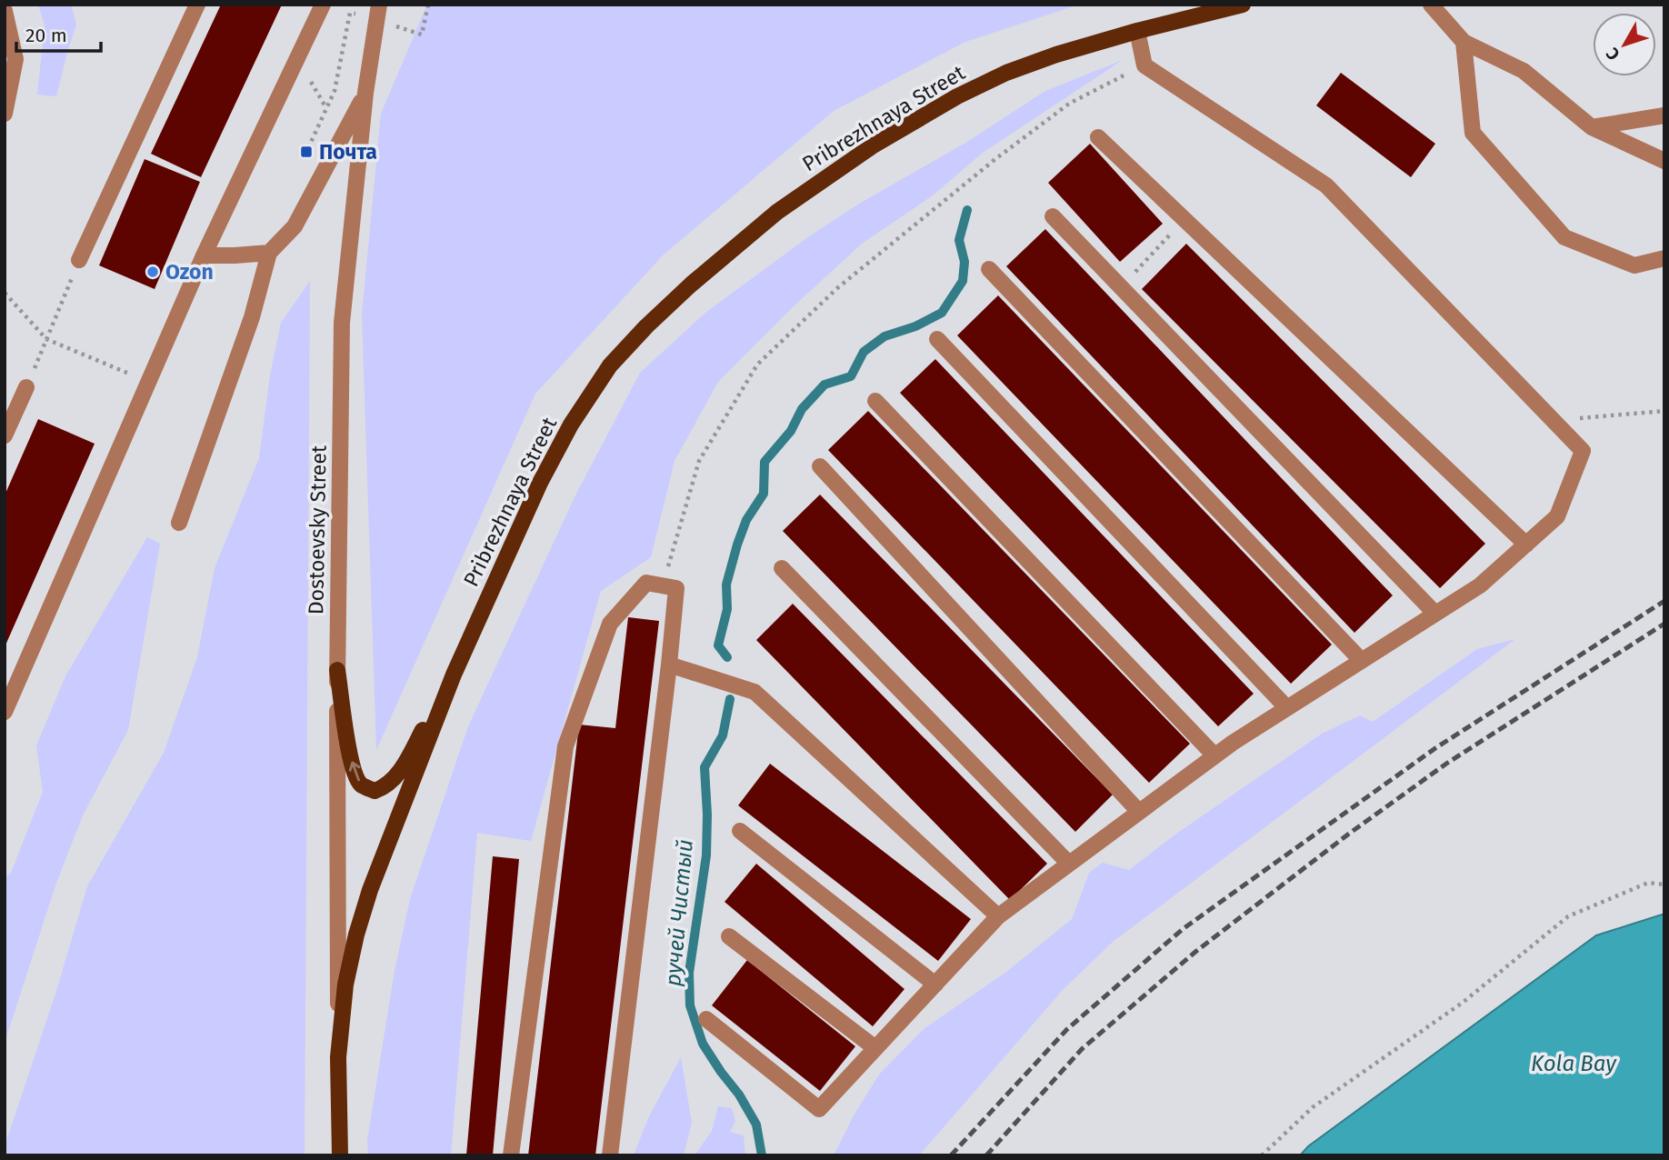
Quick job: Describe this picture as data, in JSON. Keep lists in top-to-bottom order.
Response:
{
  "streets": {
    "main road": ["Pribrezhnaya Street"],
    "street": ["Dostoevsky Street"]
  },
  "crossings": [
    ["Pribrezhnaya Street", "Dostoevsky Street"]
  ],
  "water": ["ручей Чистый", "Kola Bay"],
  "places": {
    "transit": ["Почта"],
    "other": ["Ozon"]
  },
  "scale_bar": "20 m",
  "north": "bottom left"
}
